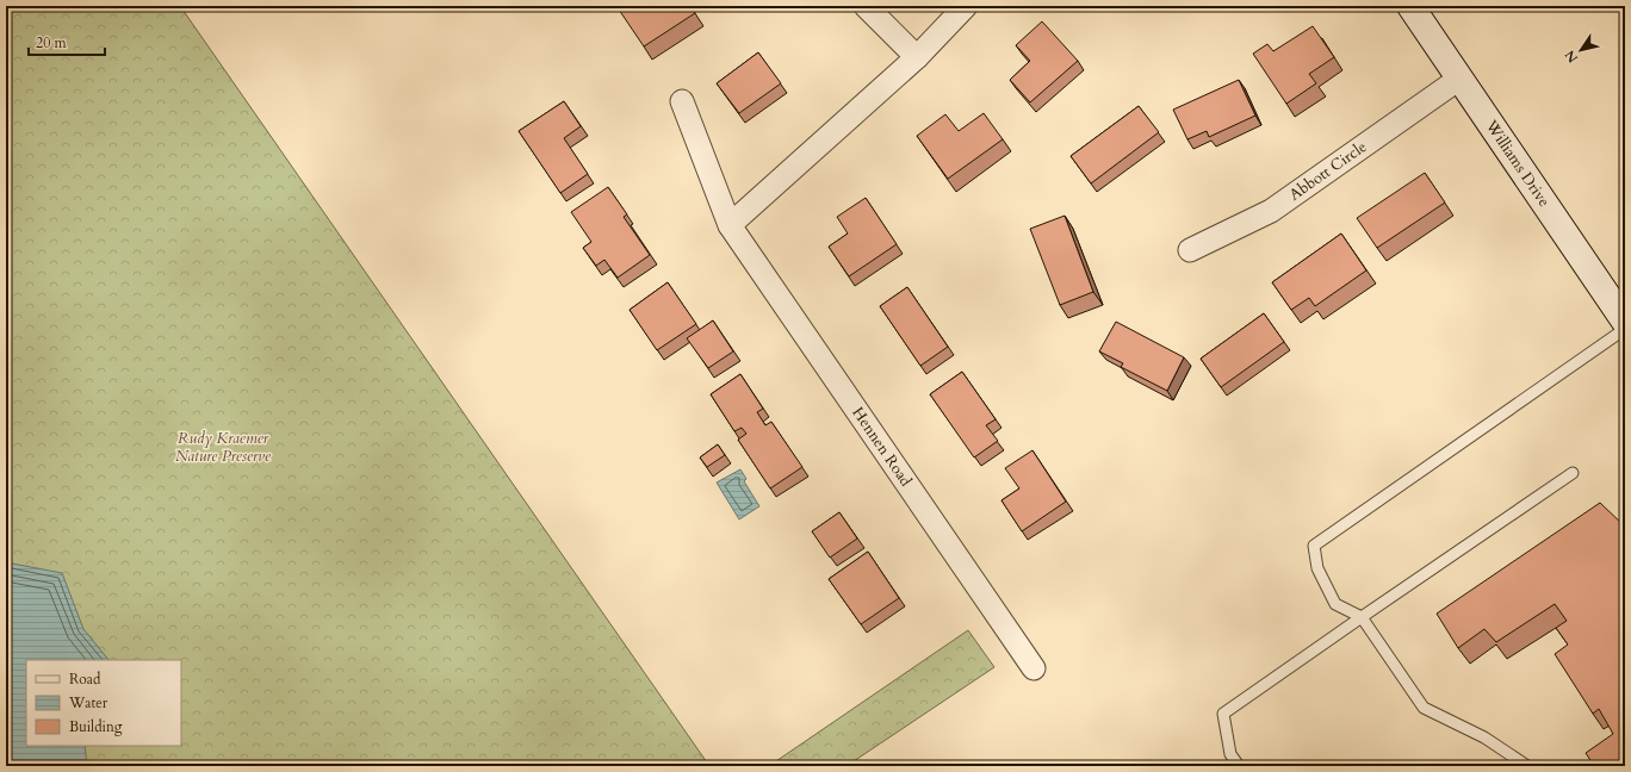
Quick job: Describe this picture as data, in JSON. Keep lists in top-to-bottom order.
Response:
{
  "streets": {
    "main road": ["Williams Drive"],
    "street": ["Abbott Circle", "Hennen Road"]
  },
  "crossings": [
    ["Williams Drive", "Abbott Circle"]
  ],
  "parks": ["Rudy Kraemer Nature Preserve"],
  "legend": ["Road", "Water", "Building"],
  "scale_bar": "20 m",
  "north": "bottom left"
}
